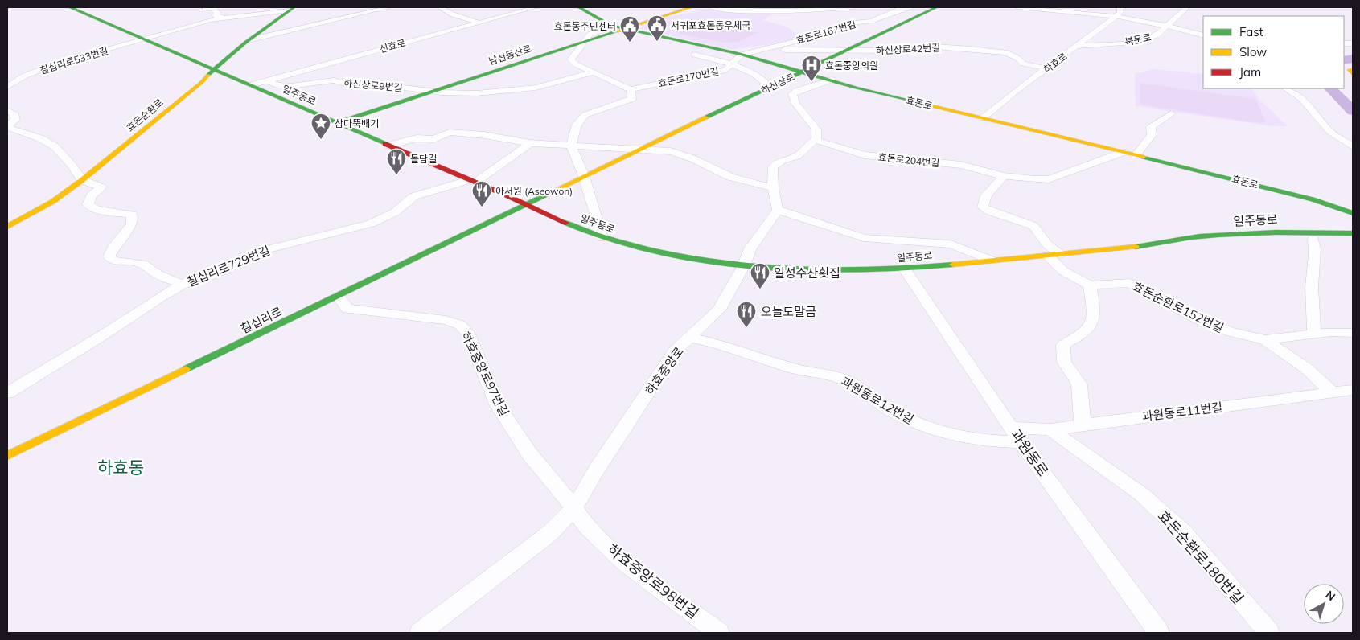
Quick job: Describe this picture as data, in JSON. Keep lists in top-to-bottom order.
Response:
{
  "streets": {
    "street": [
      "효돈로167번길",
      "북문로",
      "신효로",
      "하신상로42번길",
      "남선동산로",
      "칠십리로533번길",
      "하효로",
      "효돈로170번길",
      "하신상로",
      "하신상로9번길",
      "일주동로",
      "효돈로",
      "효돈순환로",
      "효돈로204번길",
      "칠십리로729번길",
      "효돈순환로152번길",
      "칠십리로",
      "하효중앙로",
      "하효중앙로97번길",
      "과원동로12번길",
      "과원동로11번길",
      "과원동로",
      "효돈순환로180번길",
      "하효중앙로98번길"
    ]
  },
  "crossings": [
    ["효돈로167번길", "하신상로42번길"],
    ["효돈로167번길", "효돈로170번길"],
    ["효돈로167번길", "하신상로"],
    ["효돈로167번길", "효돈로"],
    ["북문로", "하효로"],
    ["신효로", "하신상로9번길"],
    ["신효로", "일주동로"],
    ["하신상로42번길", "하효로"],
    ["하신상로42번길", "하신상로"],
    ["남선동산로", "하신상로9번길"],
    ["남선동산로", "일주동로"],
    ["남선동산로", "효돈로"],
    ["칠십리로533번길", "일주동로"],
    ["칠십리로533번길", "효돈순환로"],
    ["하효로", "효돈로"],
    ["효돈로170번길", "효돈로"],
    ["하신상로", "일주동로"],
    ["하신상로", "효돈로"],
    ["하신상로", "칠십리로"],
    ["일주동로", "효돈순환로"],
    ["일주동로", "칠십리로729번길"],
    ["일주동로", "칠십리로"],
    ["일주동로", "하효중앙로"],
    ["일주동로", "과원동로"],
    ["효돈로", "효돈로204번길"],
    ["칠십리로", "하효중앙로97번길"],
    ["하효중앙로", "하효중앙로97번길"],
    ["하효중앙로", "과원동로12번길"],
    ["하효중앙로", "하효중앙로98번길"],
    ["하효중앙로97번길", "하효중앙로98번길"],
    ["과원동로12번길", "과원동로"],
    ["과원동로11번길", "과원동로"],
    ["과원동로11번길", "효돈순환로180번길"]
  ],
  "districts": ["하효동"],
  "places": {
    "public building": ["서귀포효돈동우체국", "효돈동주민센터"],
    "hospital": ["효돈중앙의원"],
    "place": ["삼다뚝배기"],
    "restaurant": [
      "돌담길",
      "아서원 (Aseowon)",
      "일성수산횟집",
      "오늘도말금"
    ]
  },
  "legend": ["Fast", "Slow", "Jam"],
  "north": "top right"
}
